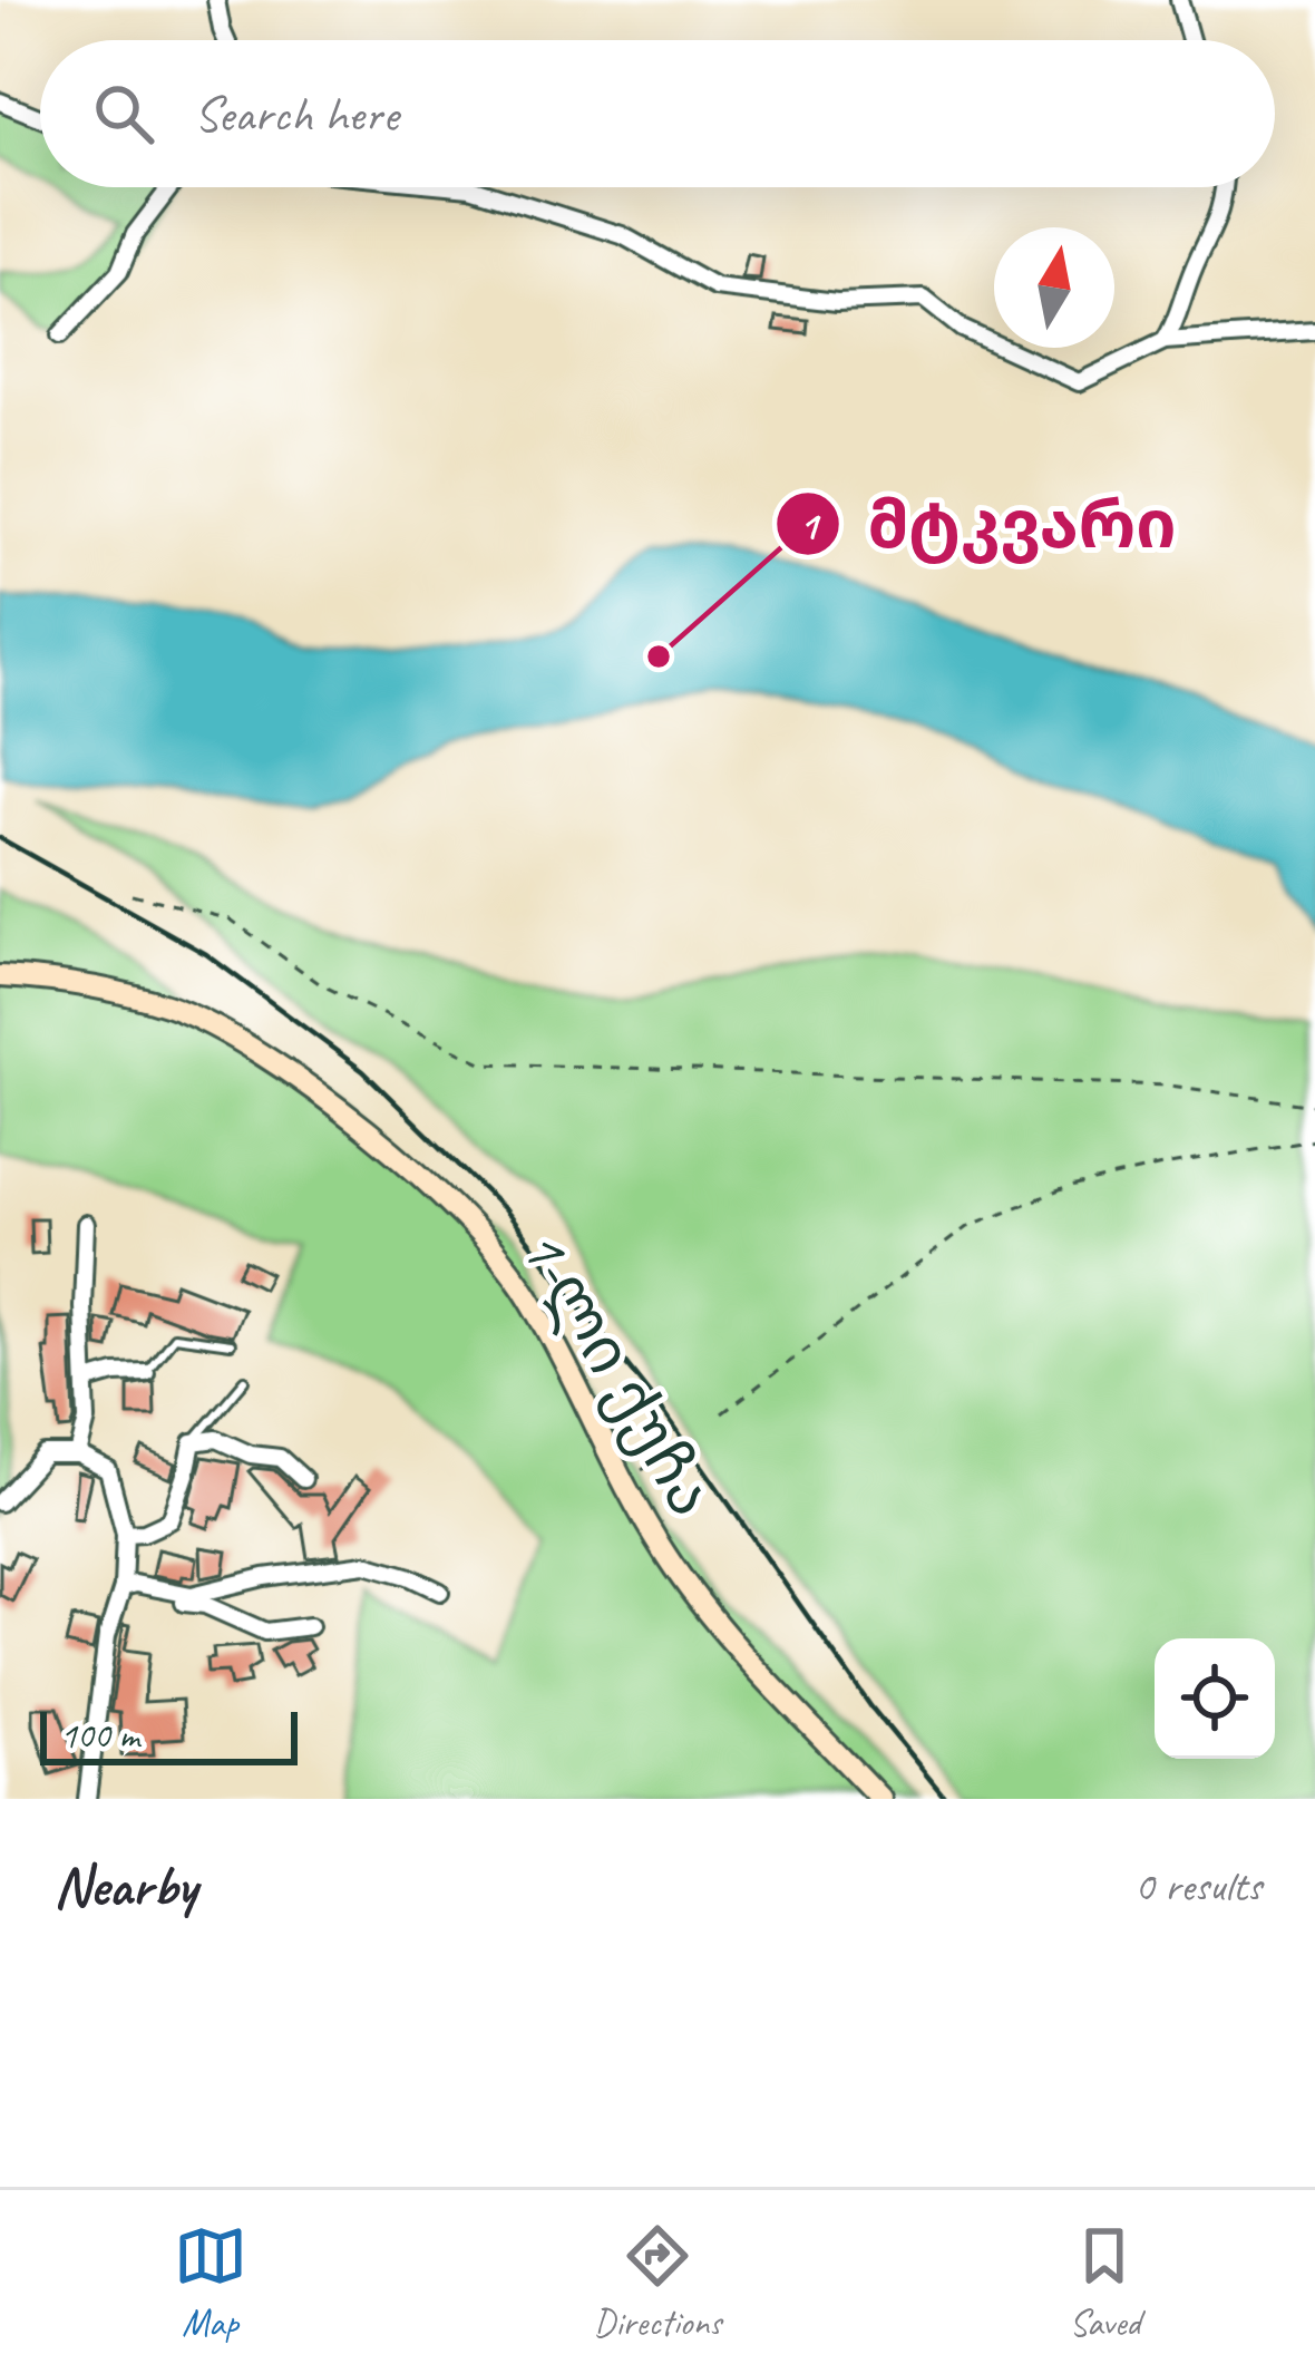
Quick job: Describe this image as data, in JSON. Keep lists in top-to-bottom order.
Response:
{
  "streets": {
    "main road": ["1-ლი ქუჩა"]
  },
  "places": ["მტკვარი"],
  "scale_bar": "100 m",
  "north": "top",
  "page": {
    "search": "Search here",
    "scale": "100 m",
    "heading": ["Nearby", "0 results"],
    "nav": ["Map", "Directions", "Saved"]
  }
}
